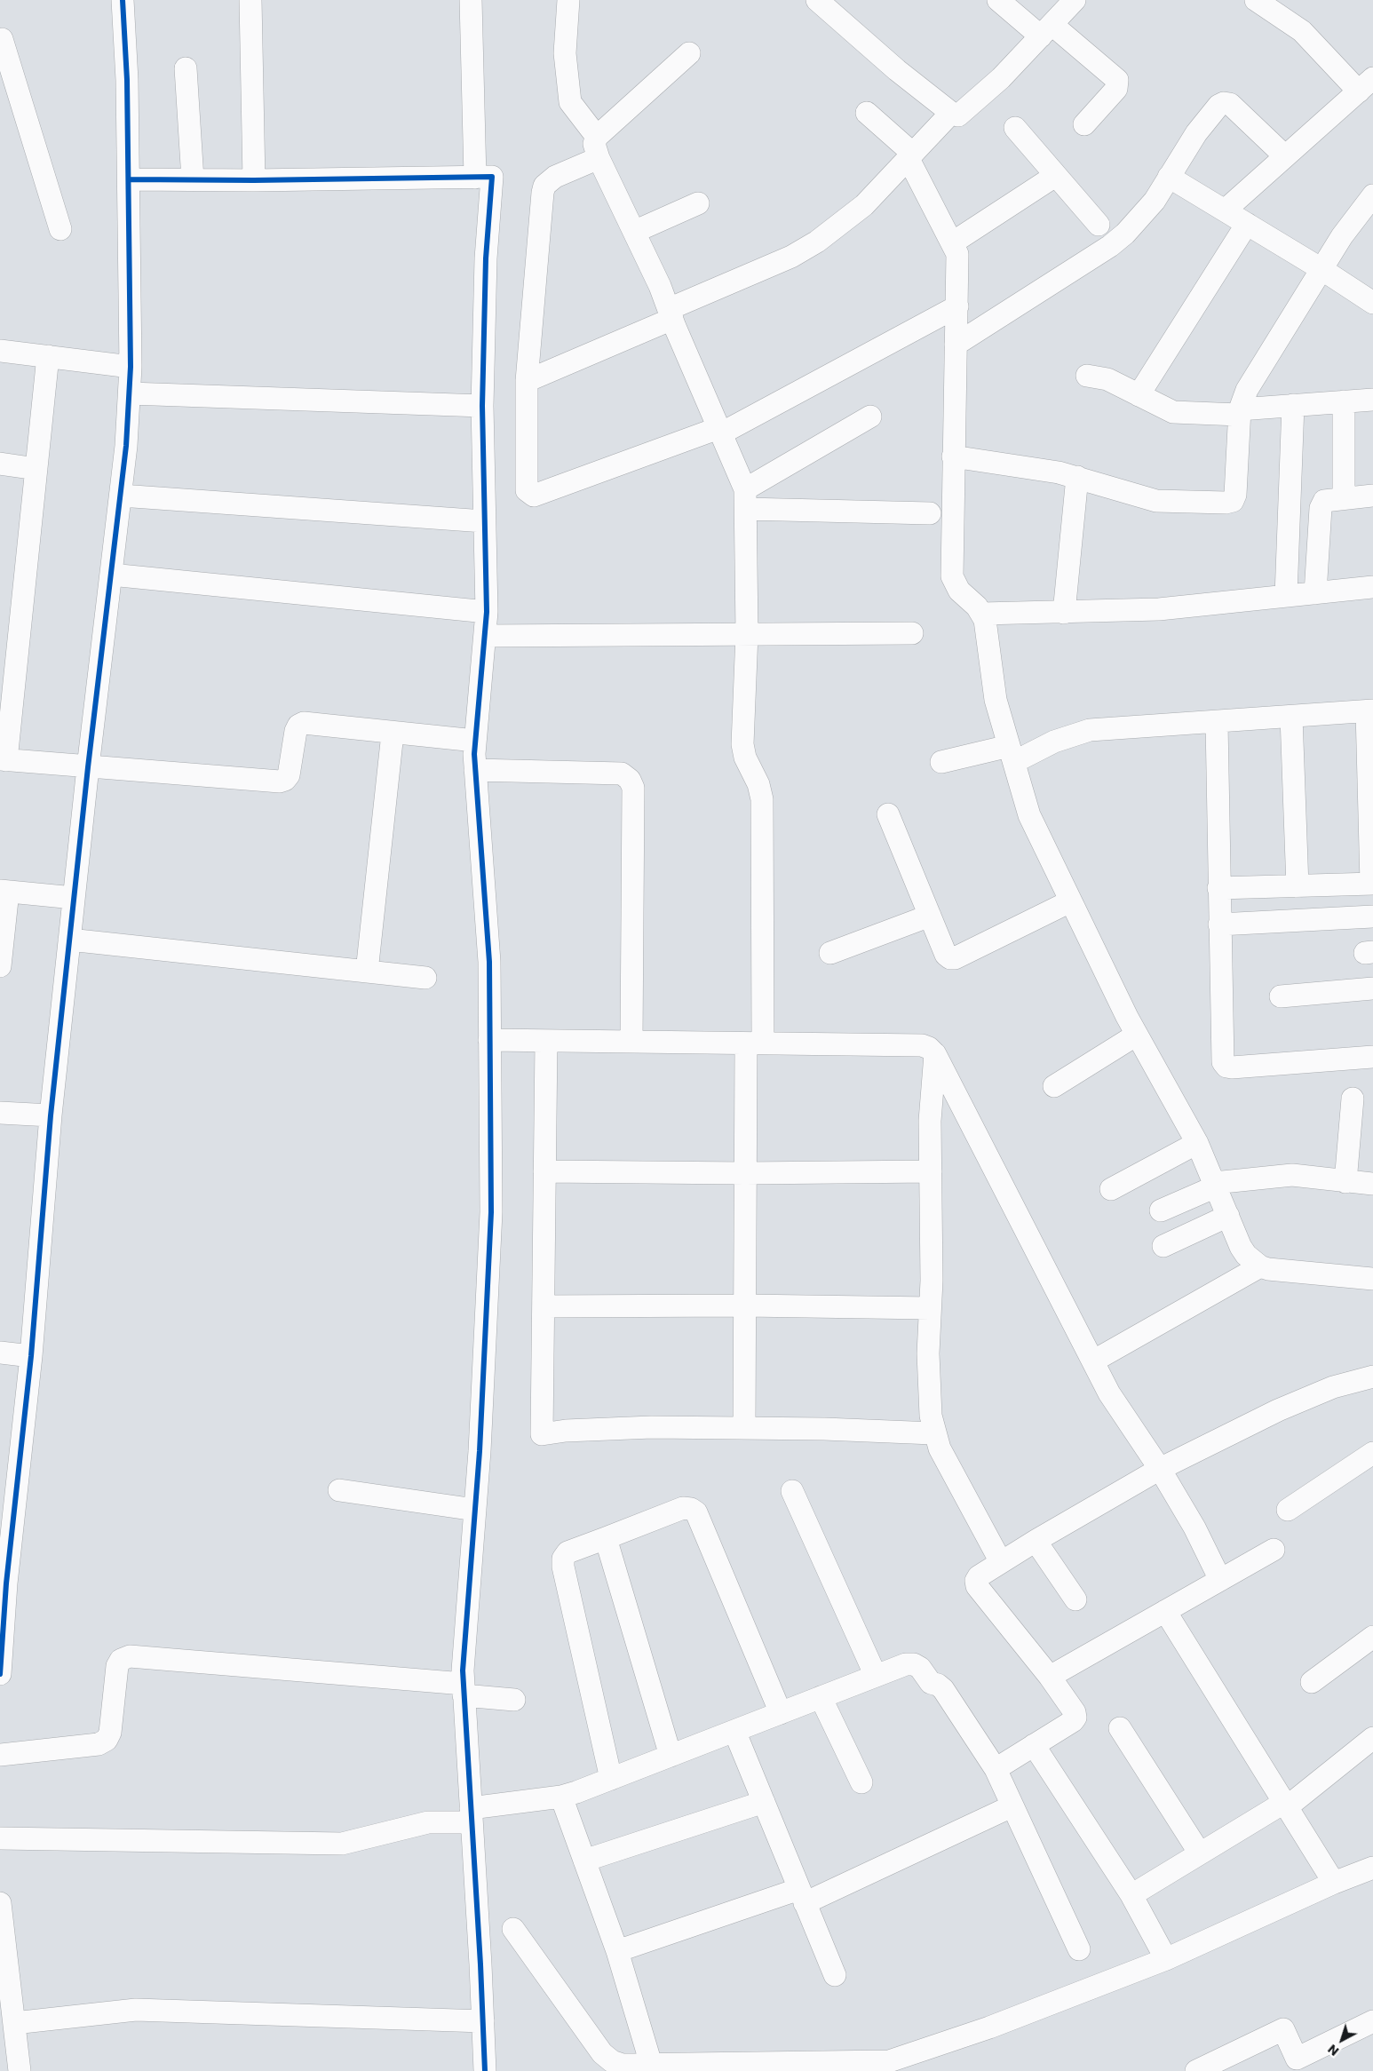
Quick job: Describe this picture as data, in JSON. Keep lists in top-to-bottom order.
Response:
{
  "north": "bottom left"
}
